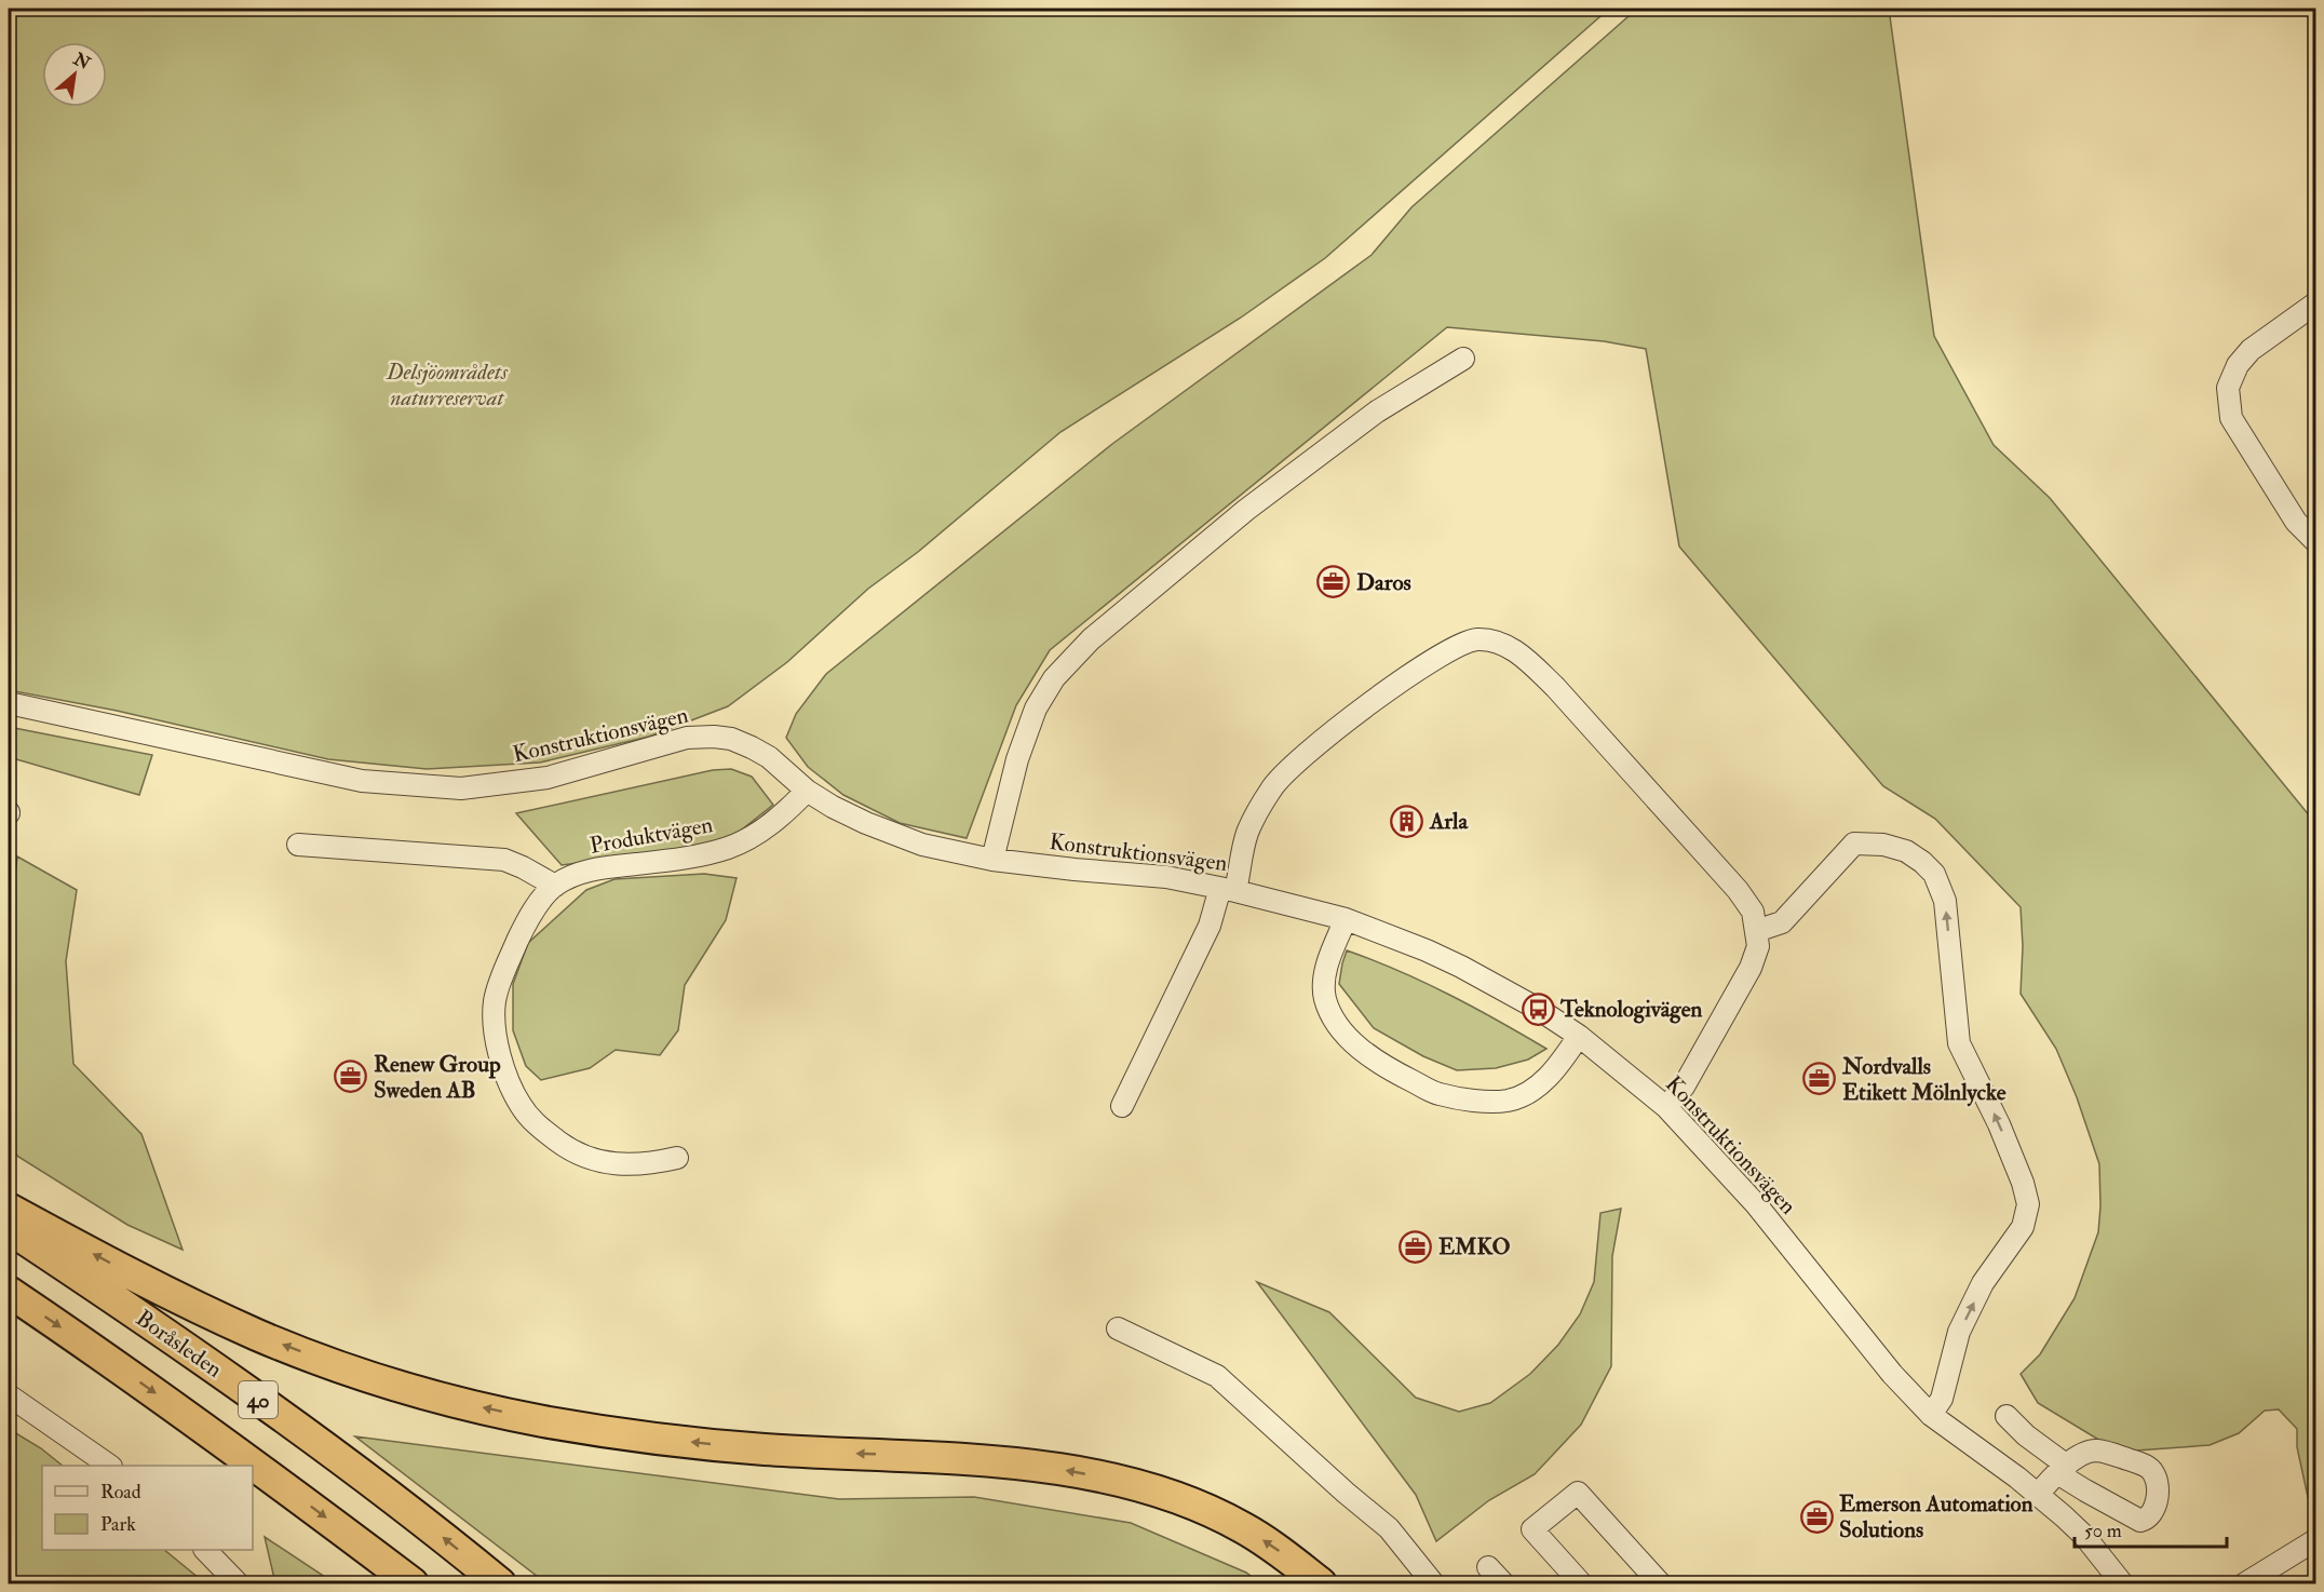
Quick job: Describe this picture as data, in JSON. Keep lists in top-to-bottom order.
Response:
{
  "streets": {
    "highway": ["Boråsleden", "40"],
    "street": ["Konstruktionsvägen", "Produktvägen"]
  },
  "crossings": [
    ["Konstruktionsvägen", "Produktvägen"]
  ],
  "parks": ["Delsjöområdets naturreservat"],
  "places": {
    "office": [
      "Daros",
      "Renew Group Sweden AB",
      "Nordvalls Etikett Mölnlycke",
      "EMKO",
      "Emerson Automation Solutions"
    ],
    "building": ["Arla"],
    "bus stop": ["Teknologivägen"]
  },
  "legend": ["Road", "Park"],
  "scale_bar": "50 m",
  "north": "top right"
}
